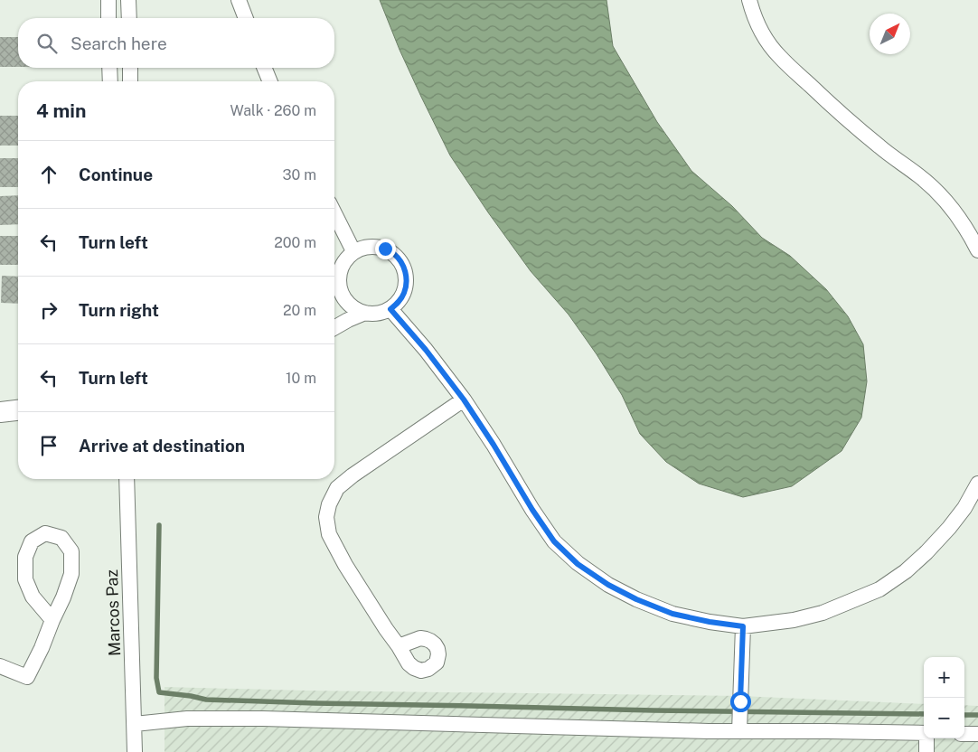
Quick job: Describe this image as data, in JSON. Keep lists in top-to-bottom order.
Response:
{
  "streets": {
    "street": ["Marcos Paz"]
  },
  "north": "top right",
  "page": {
    "search": "Search here",
    "heading": ["4 min", "Walk · 260 m"],
    "list": [
      ["Continue", "30 m"],
      ["Turn left", "200 m"],
      ["Turn right", "20 m"],
      ["Turn left", "10 m"],
      "Arrive at destination"
    ],
    "map_buttons": ["+", "−"]
  }
}
